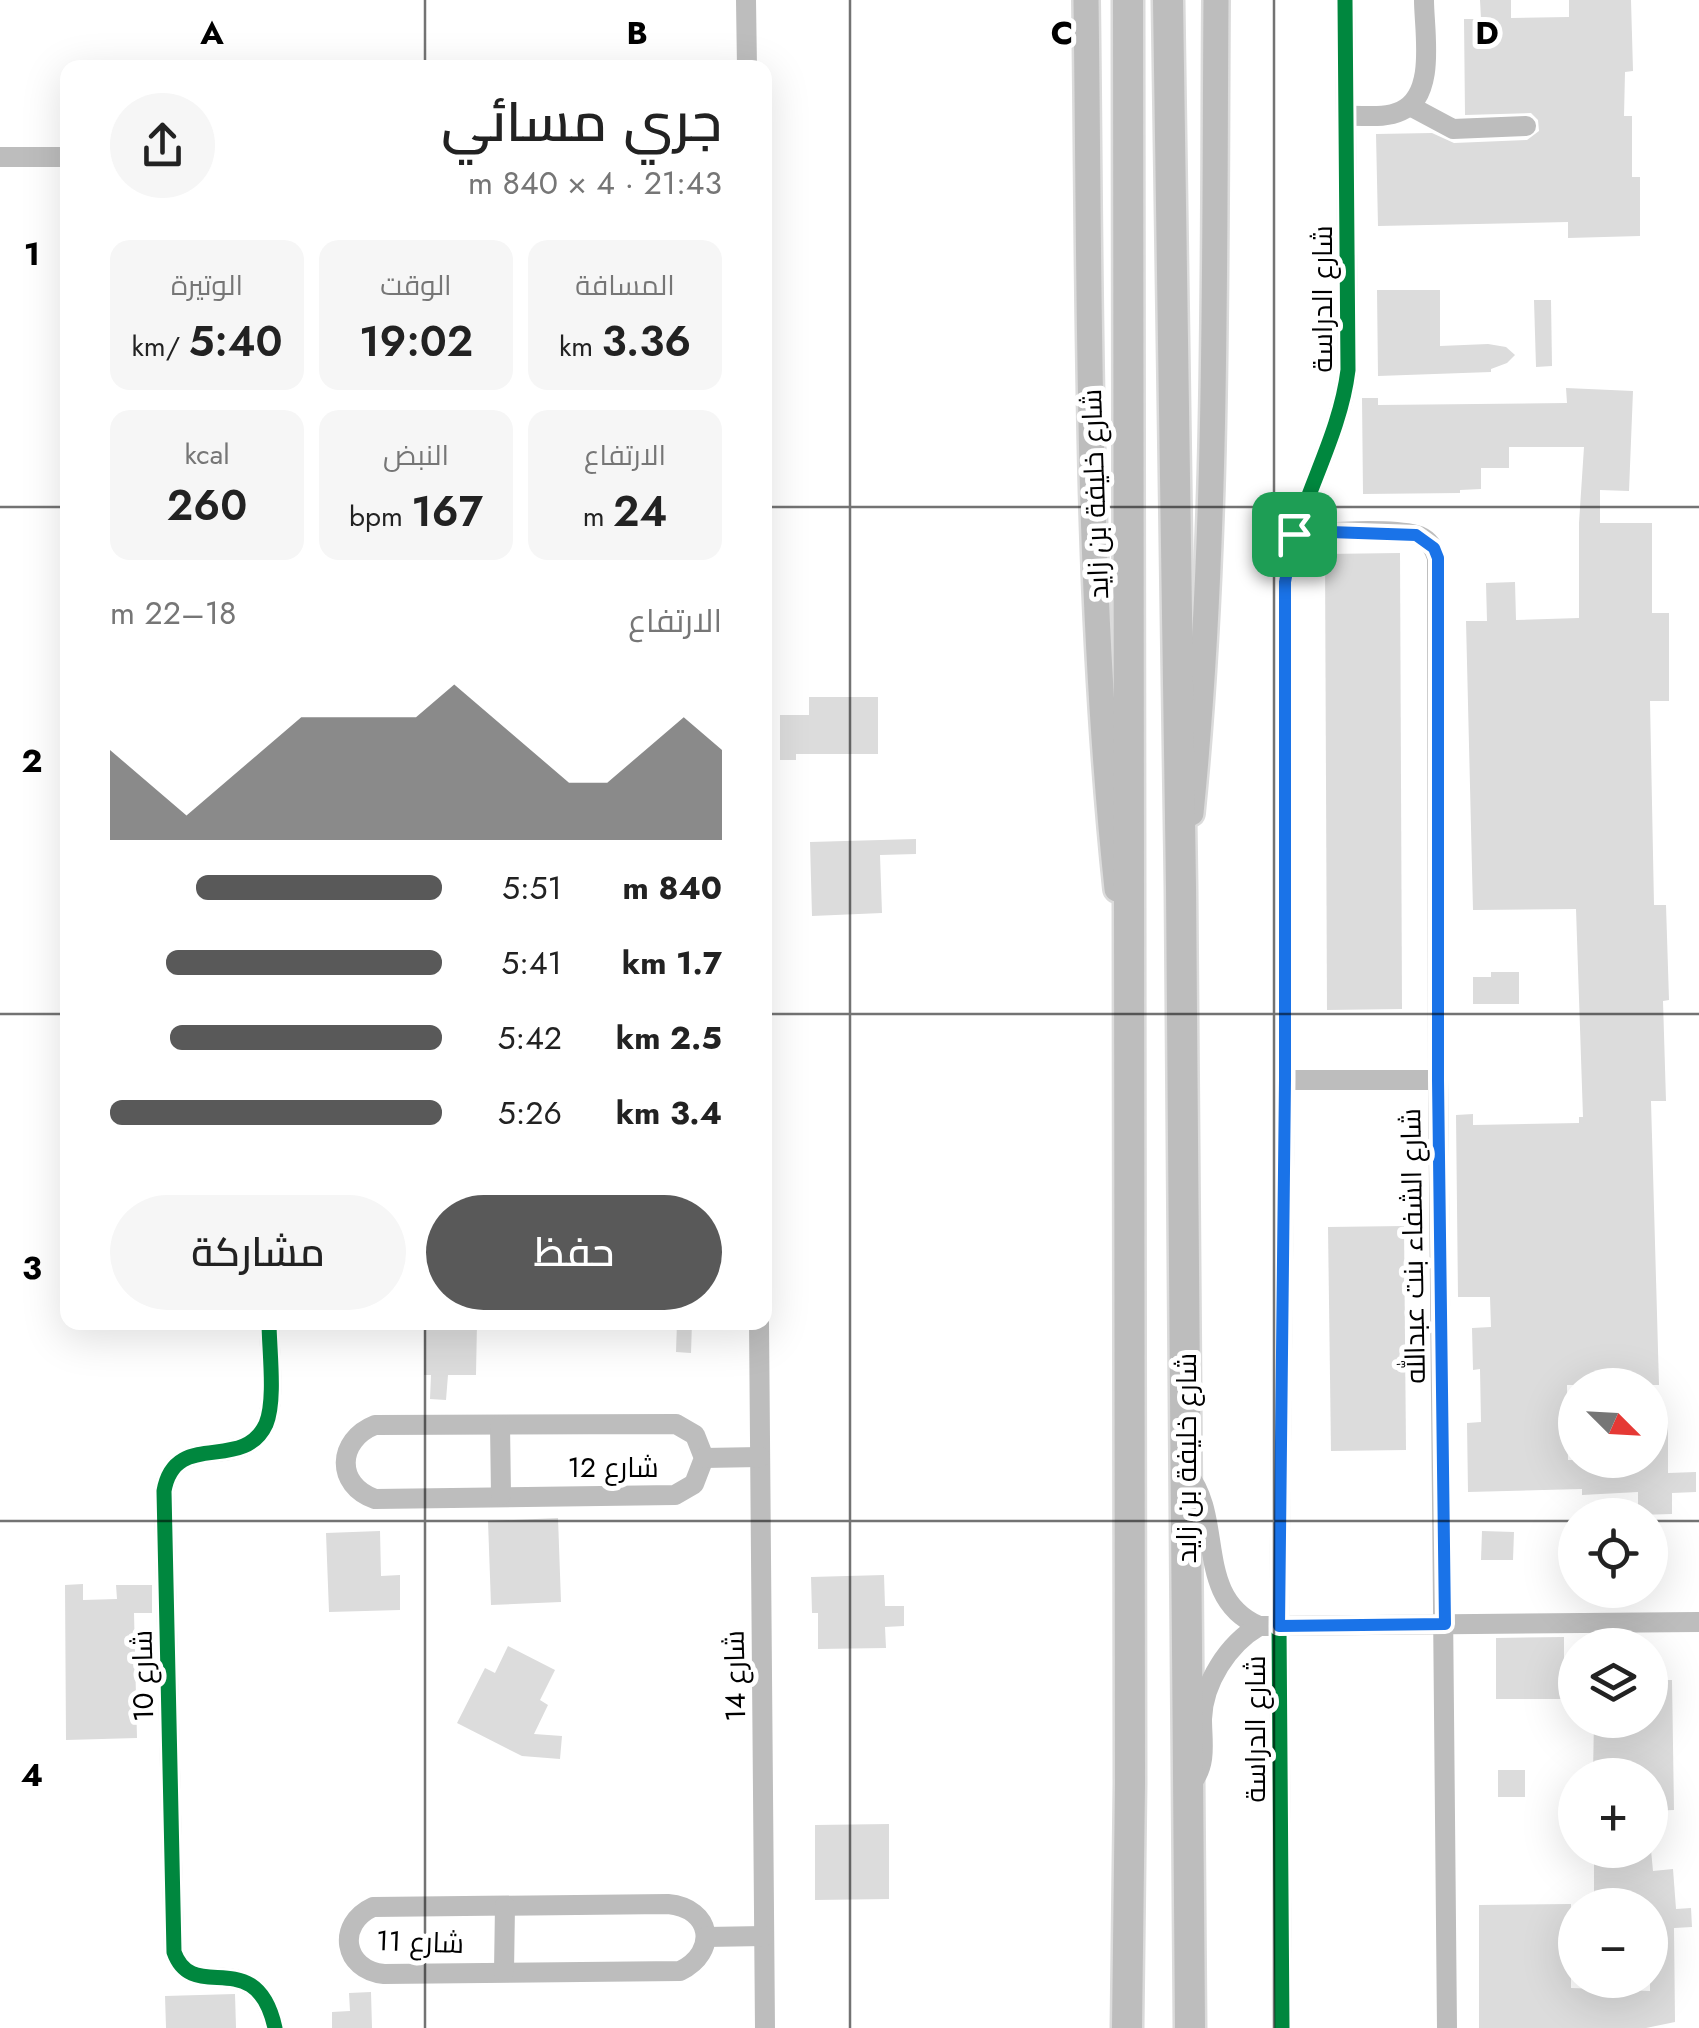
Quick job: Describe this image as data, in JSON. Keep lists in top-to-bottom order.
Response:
{
  "streets": {
    "highway": ["شارع خليفة بن زايد"],
    "street": [
      "شارع الدراسة",
      "شارع الشفاء بنت عبدالله",
      "شارع 12",
      "شارع 10",
      "شارع 14",
      "شارع 11"
    ]
  },
  "crossings": [
    ["شارع الدراسة", "شارع الشفاء بنت عبدالله"]
  ],
  "north": "bottom right",
  "page": {
    "heading": ["جري مسائي", "21:43 · 4 × 840 m"],
    "stats": [
      ["المسافة", "3.36 km"],
      ["الوقت", "19:02"],
      ["الوتيرة", "5:40 /km"],
      ["الارتفاع", "24 m"],
      ["النبض", "167 bpm"],
      ["kcal", "260"]
    ],
    "chart": ["الارتفاع", "18–22 m"],
    "list": [
      {
        "name": "840 m",
        "note": "5:51"
      },
      {
        "name": "1.7 km",
        "note": "5:41"
      },
      {
        "name": "2.5 km",
        "note": "5:42"
      },
      {
        "name": "3.4 km",
        "note": "5:26"
      }
    ],
    "buttons": ["حفظ", "مشاركة"],
    "map_buttons": ["+", "−"]
  },
  "grid": {
    "columns": [
      "A",
      "B",
      "C",
      "D"
    ],
    "rows": [
      "1",
      "2",
      "3",
      "4"
    ]
  }
}
